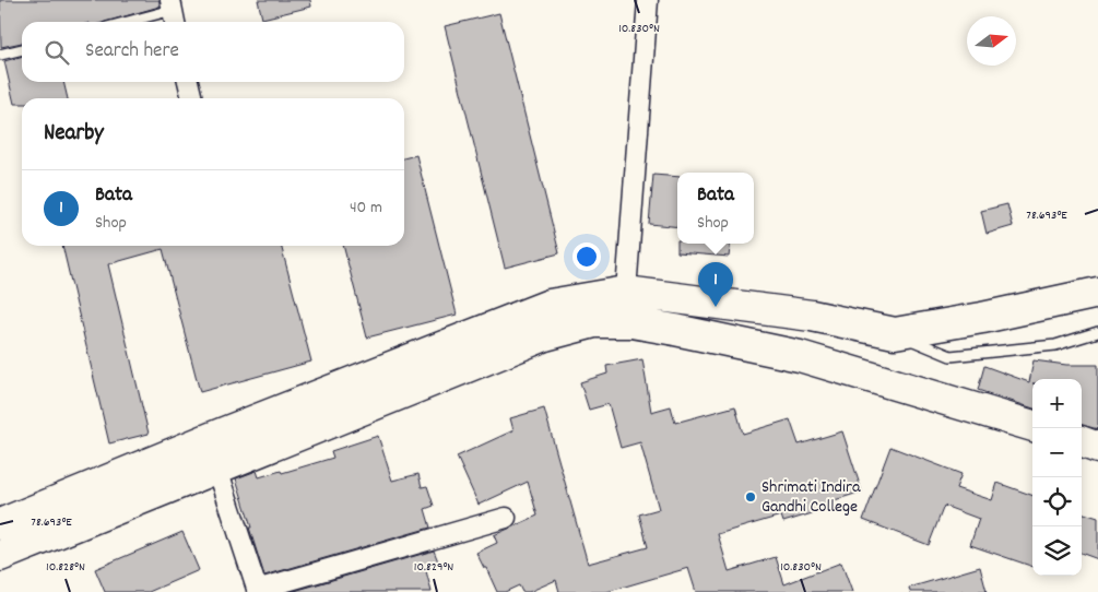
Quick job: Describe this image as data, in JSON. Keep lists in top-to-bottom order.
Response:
{
  "places": ["Shrimati Indira Gandhi College"],
  "north": "right",
  "page": {
    "search": "Search here",
    "heading": "Nearby",
    "list": [
      {
        "mark": "1",
        "name": "Bata",
        "note": "Shop",
        "value": "40 m"
      }
    ],
    "popup": ["Bata", "Shop"],
    "pins": "1",
    "map_buttons": ["+", "−"]
  },
  "coordinates": [
    "10.830°N",
    "78.693°E",
    "10.828°N",
    "10.829°N"
  ]
}
